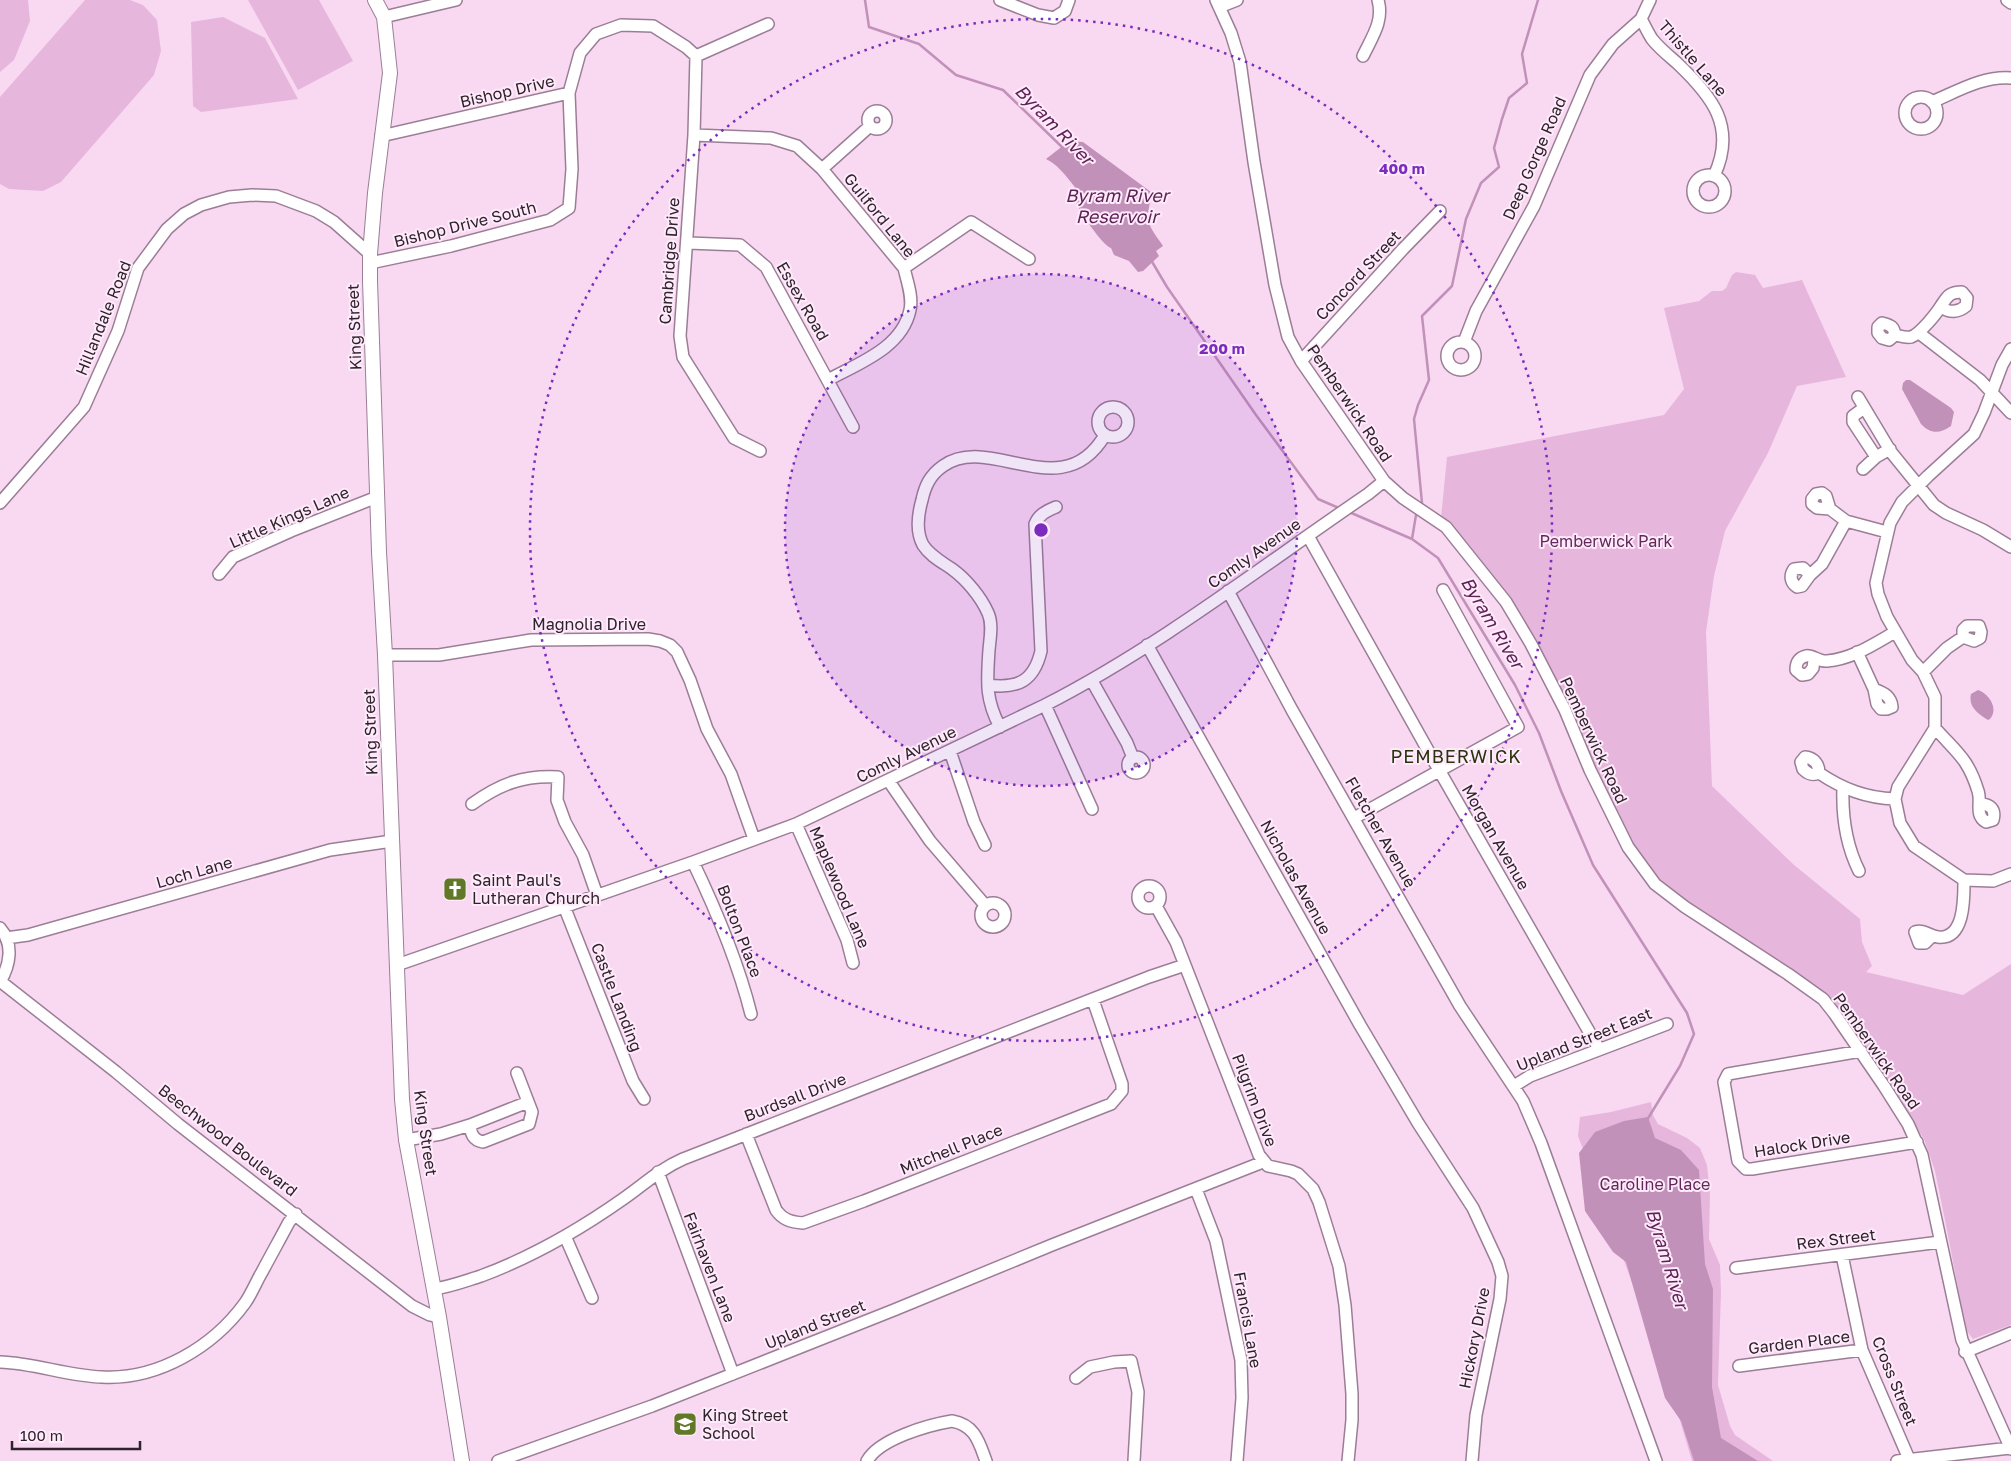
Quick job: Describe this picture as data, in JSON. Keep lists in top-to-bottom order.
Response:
{
  "streets": {
    "main road": ["King Street"],
    "street": [
      "Thistle Lane",
      "Bishop Drive",
      "Deep Gorge Road",
      "Guilford Lane",
      "Bishop Drive South",
      "Cambridge Drive",
      "Concord Street",
      "Essex Road",
      "Hillandale Road",
      "Pemberwick Road",
      "Little Kings Lane",
      "Comly Avenue",
      "Magnolia Drive",
      "Fletcher Avenue",
      "Morgan Avenue",
      "Loch Lane",
      "Nicholas Avenue",
      "Maplewood Lane",
      "Bolton Place",
      "Castle Landing",
      "Upland Street East",
      "Burdsall Drive",
      "Pilgrim Drive",
      "Beechwood Boulevard",
      "Halock Drive",
      "Mitchell Place",
      "Rex Street",
      "Fairhaven Lane",
      "Francis Lane",
      "Upland Street",
      "Hickory Drive",
      "Garden Place",
      "Cross Street"
    ]
  },
  "crossings": [
    ["Thistle Lane", "Deep Gorge Road"],
    ["Bishop Drive", "Bishop Drive South"],
    ["Bishop Drive", "Cambridge Drive"],
    ["Bishop Drive", "King Street"],
    ["Guilford Lane", "Cambridge Drive"],
    ["Guilford Lane", "Essex Road"],
    ["Bishop Drive South", "Hillandale Road"],
    ["Bishop Drive South", "King Street"],
    ["Cambridge Drive", "Essex Road"],
    ["Concord Street", "Pemberwick Road"],
    ["Hillandale Road", "King Street"],
    ["King Street", "Little Kings Lane"],
    ["King Street", "Comly Avenue"],
    ["King Street", "Magnolia Drive"],
    ["King Street", "Loch Lane"],
    ["King Street", "Burdsall Drive"],
    ["King Street", "Beechwood Boulevard"],
    ["Pemberwick Road", "Comly Avenue"],
    ["Pemberwick Road", "Halock Drive"],
    ["Pemberwick Road", "Rex Street"],
    ["Comly Avenue", "Magnolia Drive"],
    ["Comly Avenue", "Fletcher Avenue"],
    ["Comly Avenue", "Morgan Avenue"],
    ["Comly Avenue", "Nicholas Avenue"],
    ["Comly Avenue", "Maplewood Lane"],
    ["Comly Avenue", "Bolton Place"],
    ["Comly Avenue", "Castle Landing"],
    ["Fletcher Avenue", "Upland Street East"],
    ["Morgan Avenue", "Upland Street East"],
    ["Nicholas Avenue", "Hickory Drive"],
    ["Burdsall Drive", "Pilgrim Drive"],
    ["Burdsall Drive", "Mitchell Place"],
    ["Burdsall Drive", "Fairhaven Lane"],
    ["Pilgrim Drive", "Upland Street"],
    ["Rex Street", "Cross Street"],
    ["Fairhaven Lane", "Upland Street"],
    ["Francis Lane", "Upland Street"],
    ["Garden Place", "Cross Street"]
  ],
  "districts": ["PEMBERWICK"],
  "water": ["Byram River", "Byram River Reservoir"],
  "parks": ["Pemberwick Park", "Caroline Place"],
  "places": {
    "church": ["Saint Paul's Lutheran Church"],
    "school or university": ["King Street School"]
  },
  "scale_bar": "100 m",
  "rings": ["400 m", "200 m"]
}
